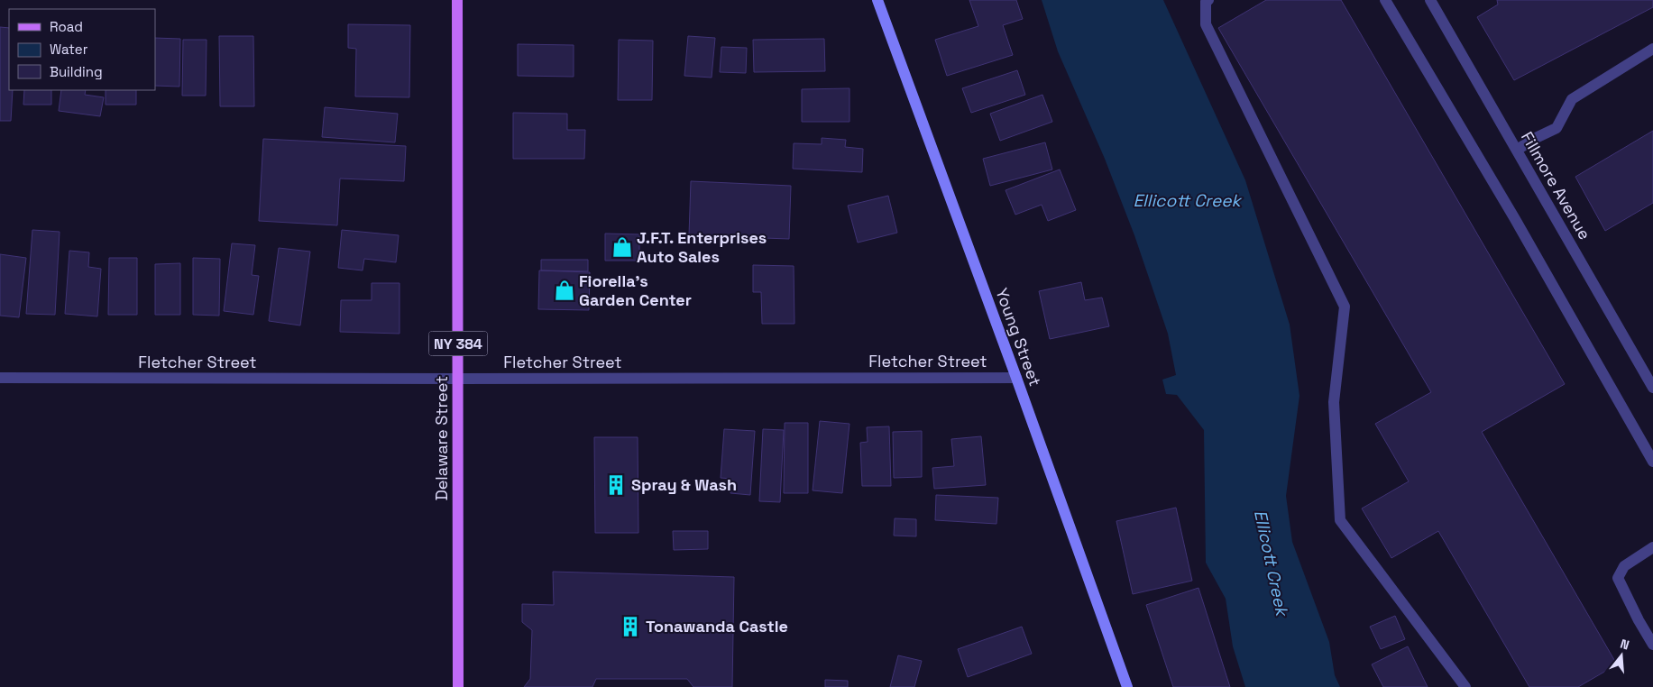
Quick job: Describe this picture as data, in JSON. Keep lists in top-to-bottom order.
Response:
{
  "streets": {
    "main road": ["NY 384", "Delaware Street"],
    "street": ["Fillmore Avenue", "Young Street", "Fletcher Street"]
  },
  "crossings": [
    ["Young Street", "Fletcher Street"],
    ["Fletcher Street", "Delaware Street"]
  ],
  "water": ["Ellicott Creek"],
  "places": {
    "shop": ["J.F.T. Enterprises Auto Sales", "Fiorella's Garden Center"],
    "building": ["Spray & Wash", "Tonawanda Castle"]
  },
  "legend": ["Road", "Water", "Building"],
  "north": "top"
}
